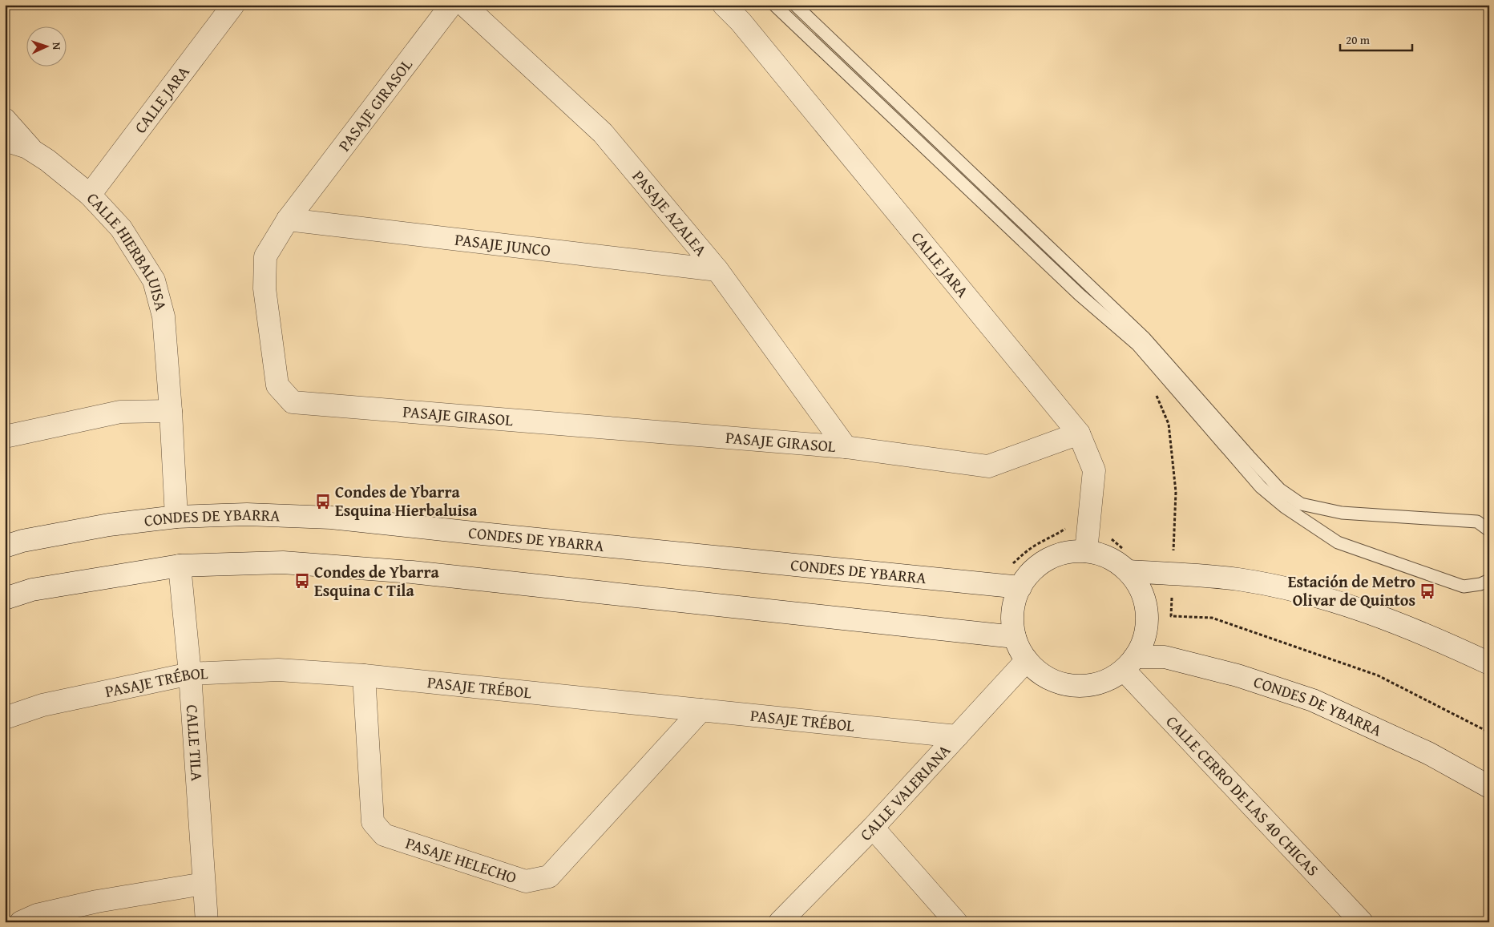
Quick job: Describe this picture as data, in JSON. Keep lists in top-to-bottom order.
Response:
{
  "streets": {
    "street": [
      "CALLE JARA",
      "PASAJE GIRASOL",
      "PASAJE AZALEA",
      "PASAJE JUNCO",
      "CALLE HIERBALUISA",
      "CONDES DE YBARRA",
      "PASAJE TRÉBOL",
      "CALLE TILA",
      "CALLE VALERIANA",
      "CALLE CERRO DE LAS 40 CHICAS",
      "PASAJE HELECHO"
    ]
  },
  "crossings": [
    ["CALLE JARA", "PASAJE GIRASOL"],
    ["CALLE JARA", "CALLE HIERBALUISA"],
    ["CALLE JARA", "CONDES DE YBARRA"],
    ["CALLE JARA", "CALLE VALERIANA"],
    ["CALLE JARA", "CALLE CERRO DE LAS 40 CHICAS"],
    ["PASAJE GIRASOL", "PASAJE AZALEA"],
    ["PASAJE GIRASOL", "PASAJE JUNCO"],
    ["PASAJE AZALEA", "PASAJE JUNCO"],
    ["CALLE HIERBALUISA", "CONDES DE YBARRA"],
    ["CONDES DE YBARRA", "CALLE VALERIANA"],
    ["CONDES DE YBARRA", "CALLE CERRO DE LAS 40 CHICAS"],
    ["PASAJE TRÉBOL", "CALLE TILA"],
    ["PASAJE TRÉBOL", "CALLE VALERIANA"],
    ["PASAJE TRÉBOL", "PASAJE HELECHO"],
    ["CALLE VALERIANA", "CALLE CERRO DE LAS 40 CHICAS"]
  ],
  "places": {
    "bus stop": ["Condes de Ybarra Esquina Hierbaluisa", "Condes de Ybarra Esquina C Tila", "Estación de Metro Olivar de Quintos"]
  },
  "scale_bar": "20 m",
  "north": "right"
}
